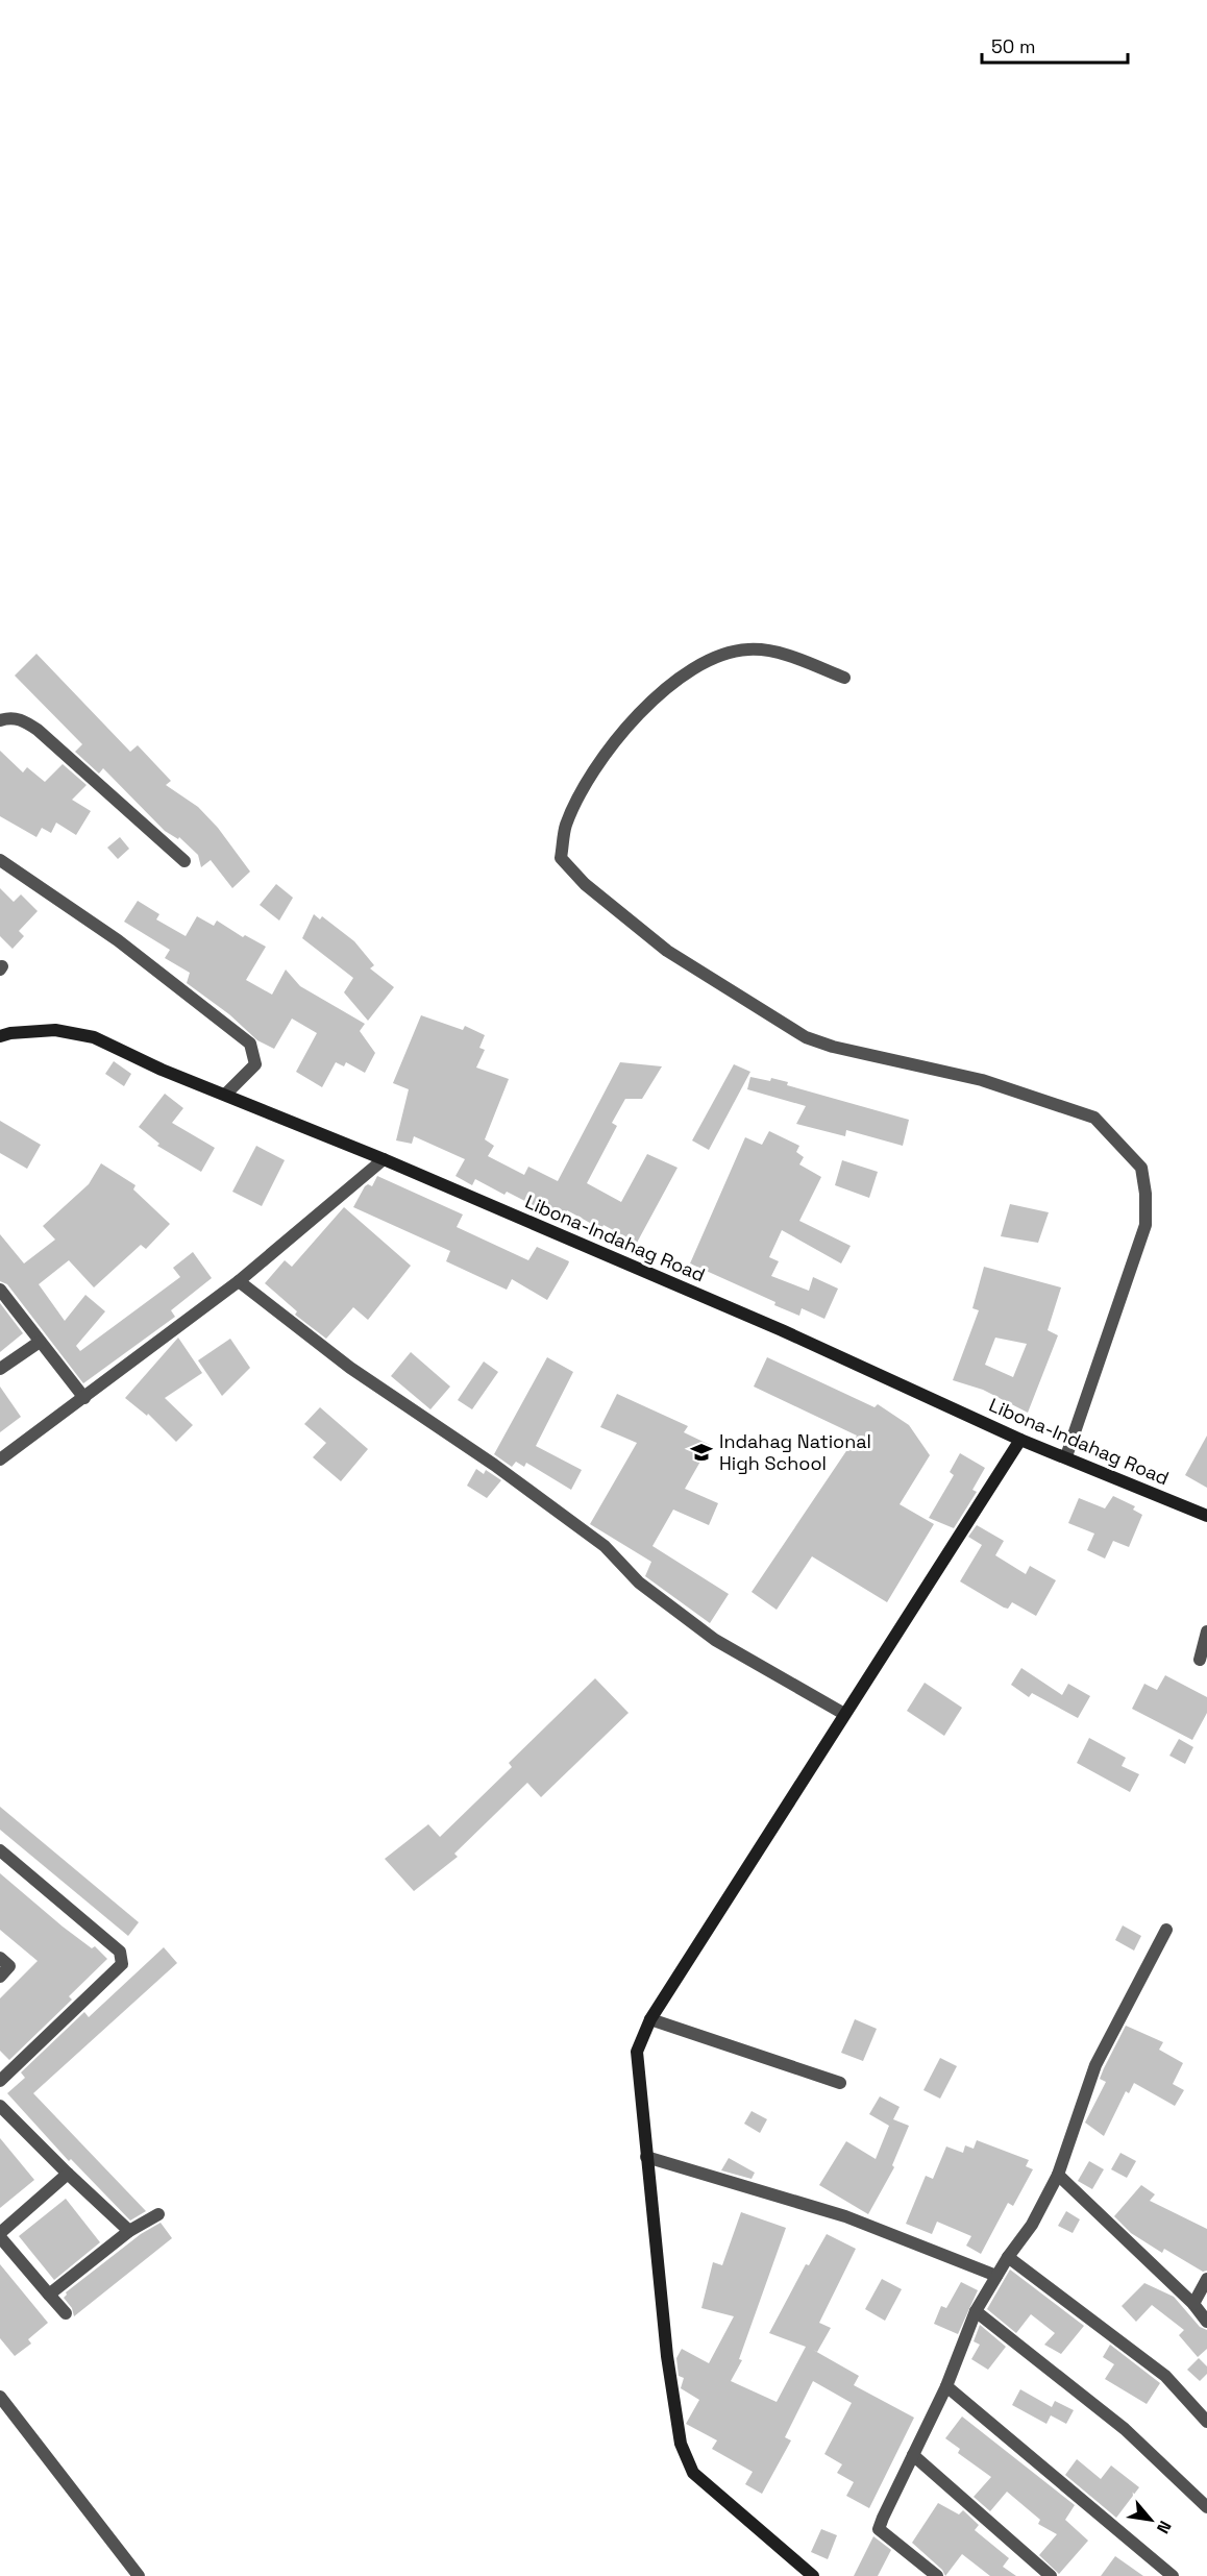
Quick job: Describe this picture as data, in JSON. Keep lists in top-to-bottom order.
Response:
{
  "streets": {
    "main road": ["Libona-Indahag Road"]
  },
  "places": {
    "school or university": ["Indahag National High School"]
  },
  "scale_bar": "50 m",
  "north": "bottom right"
}
